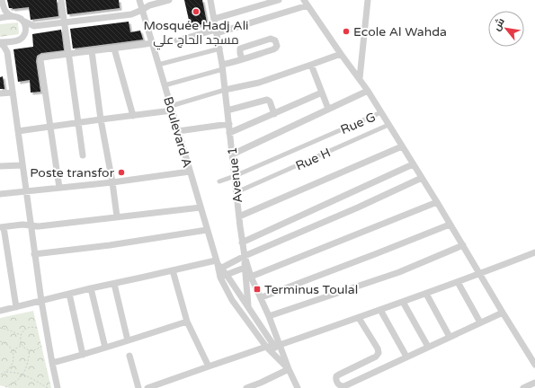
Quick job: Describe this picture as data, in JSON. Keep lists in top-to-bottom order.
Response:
{
  "streets": {
    "street": [
      "Rue G",
      "Boulevard A",
      "Rue H",
      "Avenue 1"
    ]
  },
  "crossings": [
    ["Rue G", "Avenue 1"],
    ["Rue H", "Avenue 1"]
  ],
  "places": {
    "other": ["Mosquée Hadj Ali مسجد الحاج علي", "Ecole Al Wahda", "Poste transfor"],
    "transit": ["Terminus Toulal"]
  },
  "north": "top left"
}
